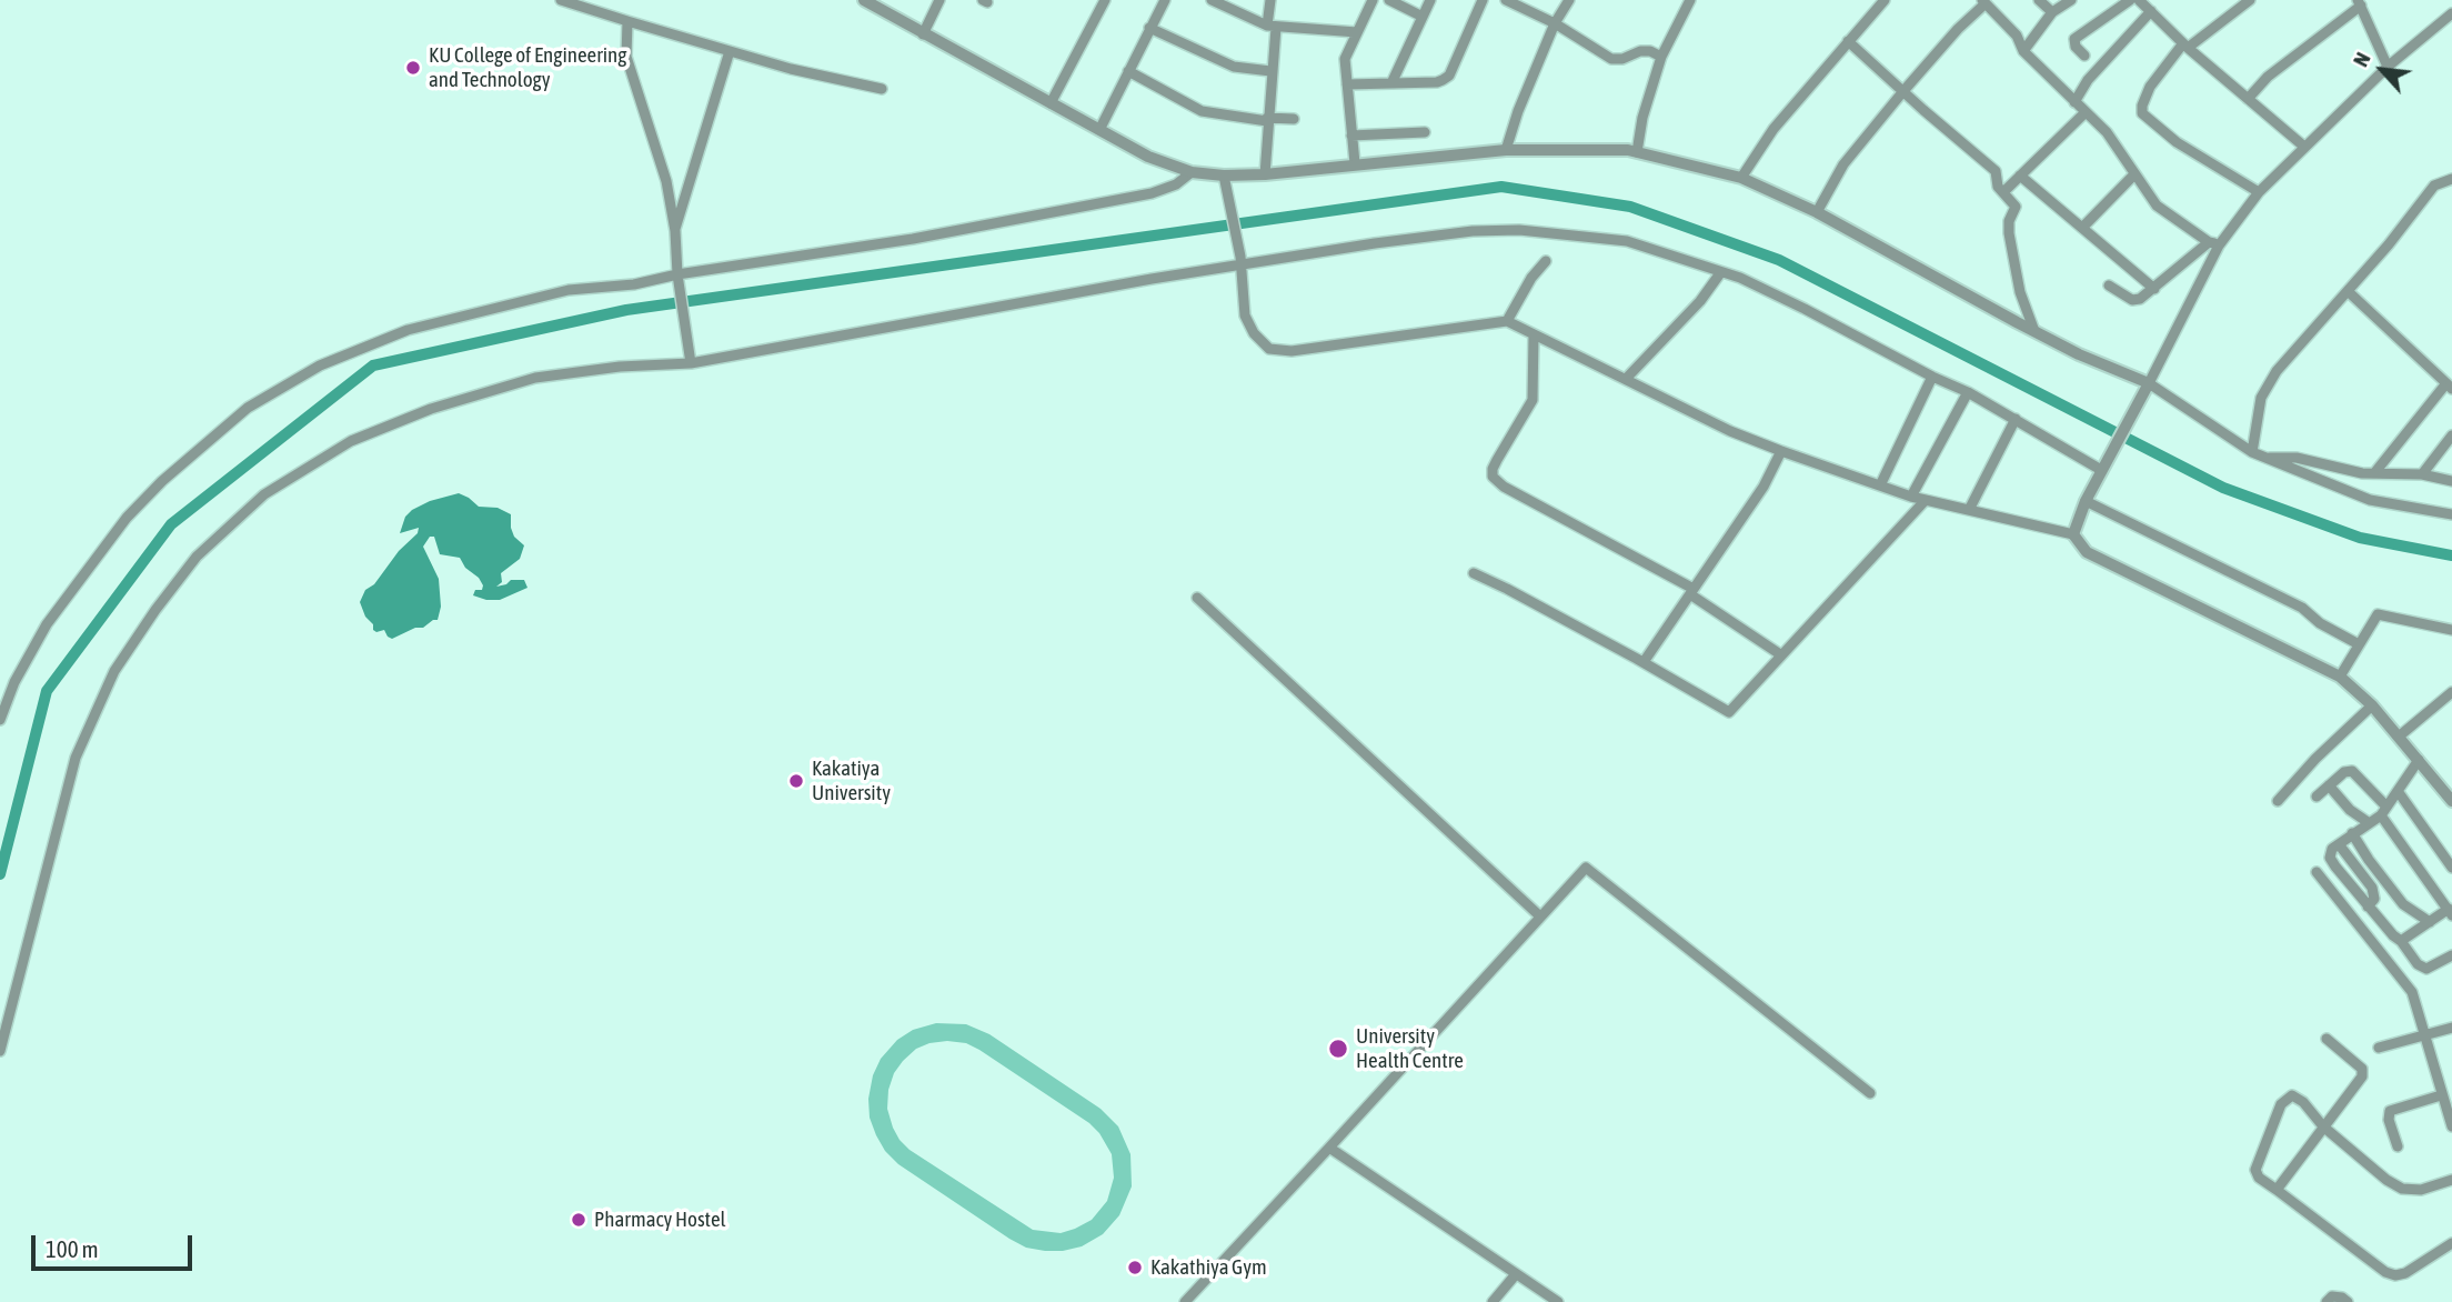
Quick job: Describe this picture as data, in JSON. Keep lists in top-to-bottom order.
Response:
{
  "places": [
    "KU College of Engineering and Technology",
    "Kakatiya University",
    "University Health Centre",
    "Pharmacy Hostel",
    "Kakathiya Gym"
  ],
  "scale_bar": "100 m",
  "north": "top left"
}
